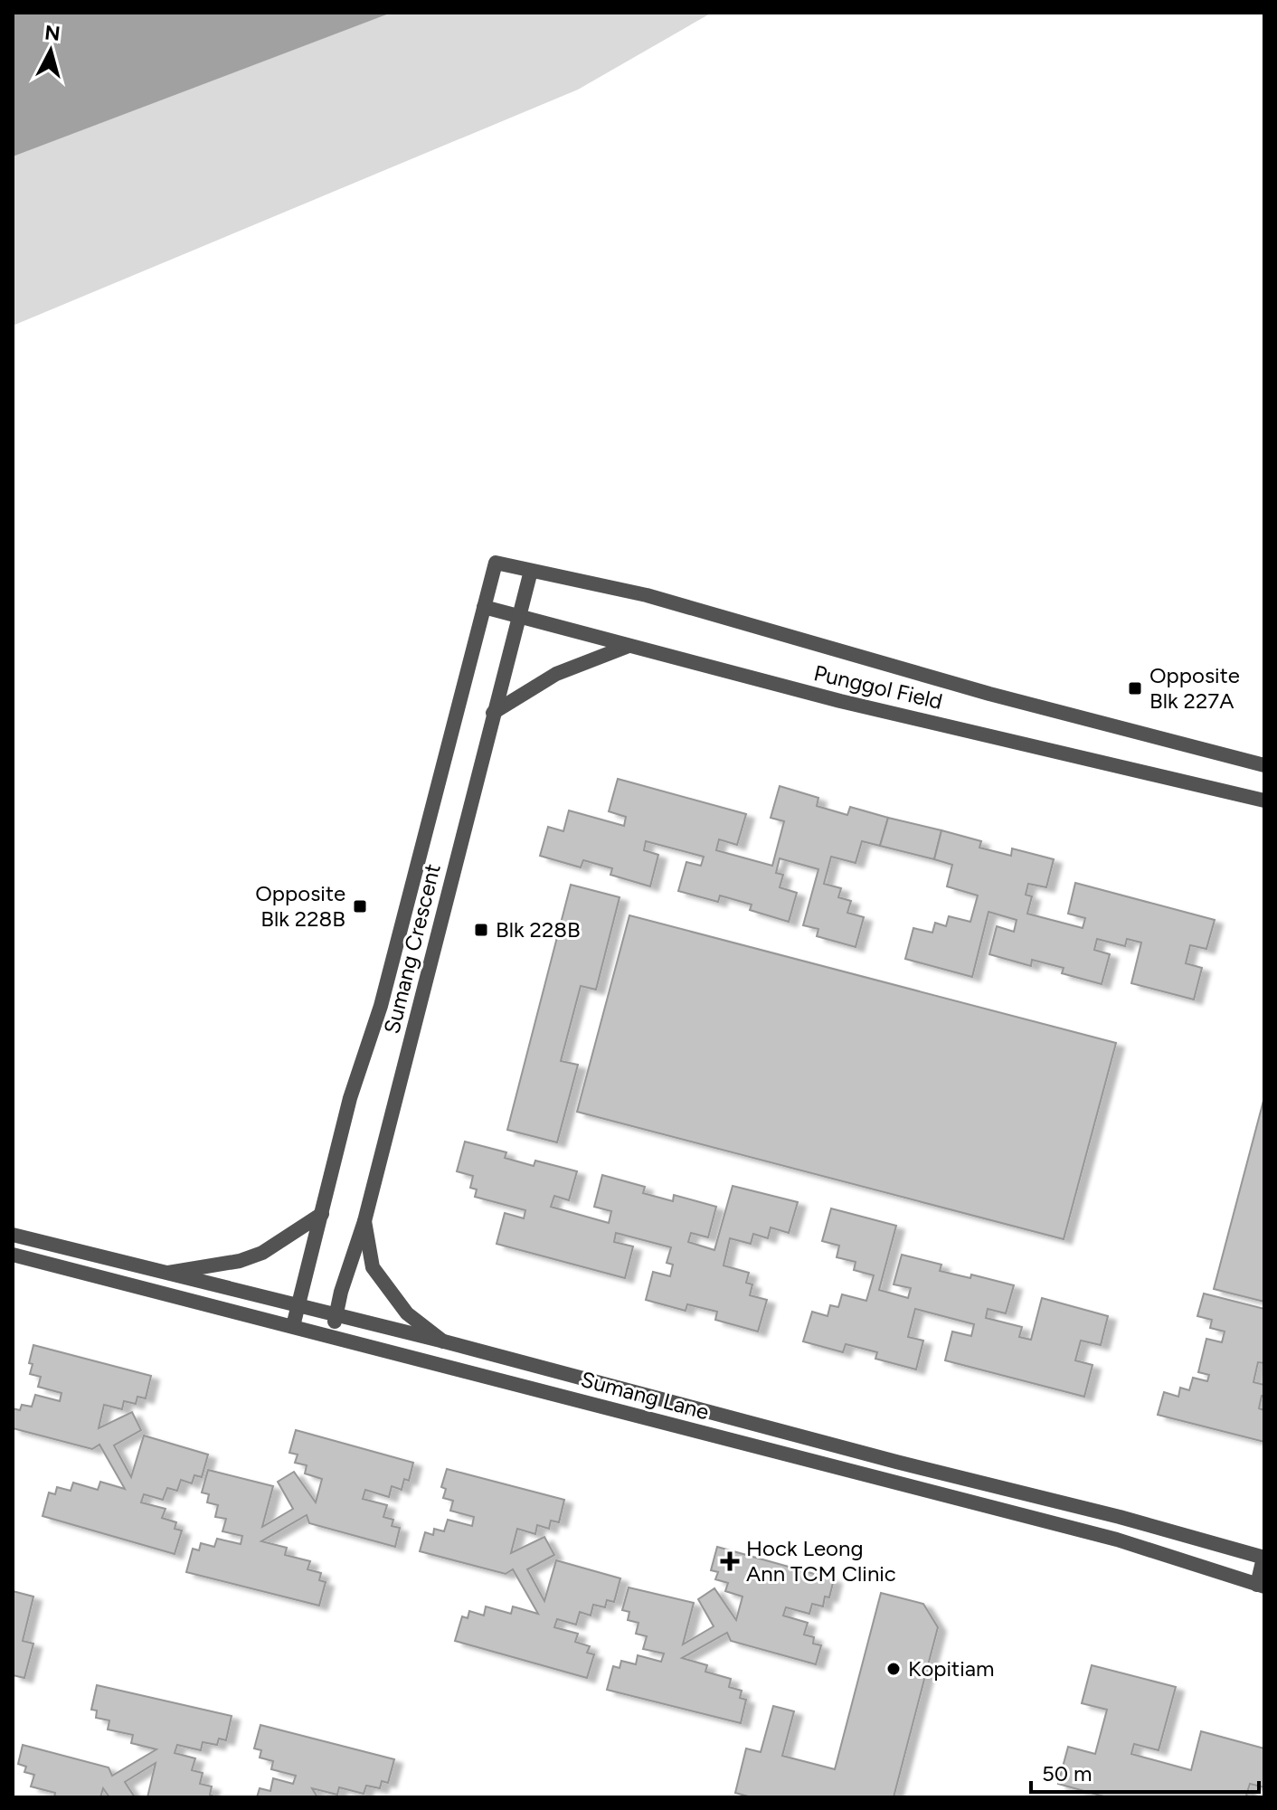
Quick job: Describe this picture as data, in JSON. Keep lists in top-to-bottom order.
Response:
{
  "streets": {
    "street": ["Punggol Field", "Sumang Crescent", "Sumang Lane"]
  },
  "crossings": [
    ["Punggol Field", "Sumang Crescent"],
    ["Sumang Crescent", "Sumang Lane"]
  ],
  "places": {
    "transit": ["Opposite Blk 227A", "Opposite Blk 228B", "Blk 228B"],
    "health": ["Hock Leong Ann TCM Clinic"],
    "other": ["Kopitiam"]
  },
  "scale_bar": "50 m",
  "north": "top"
}
